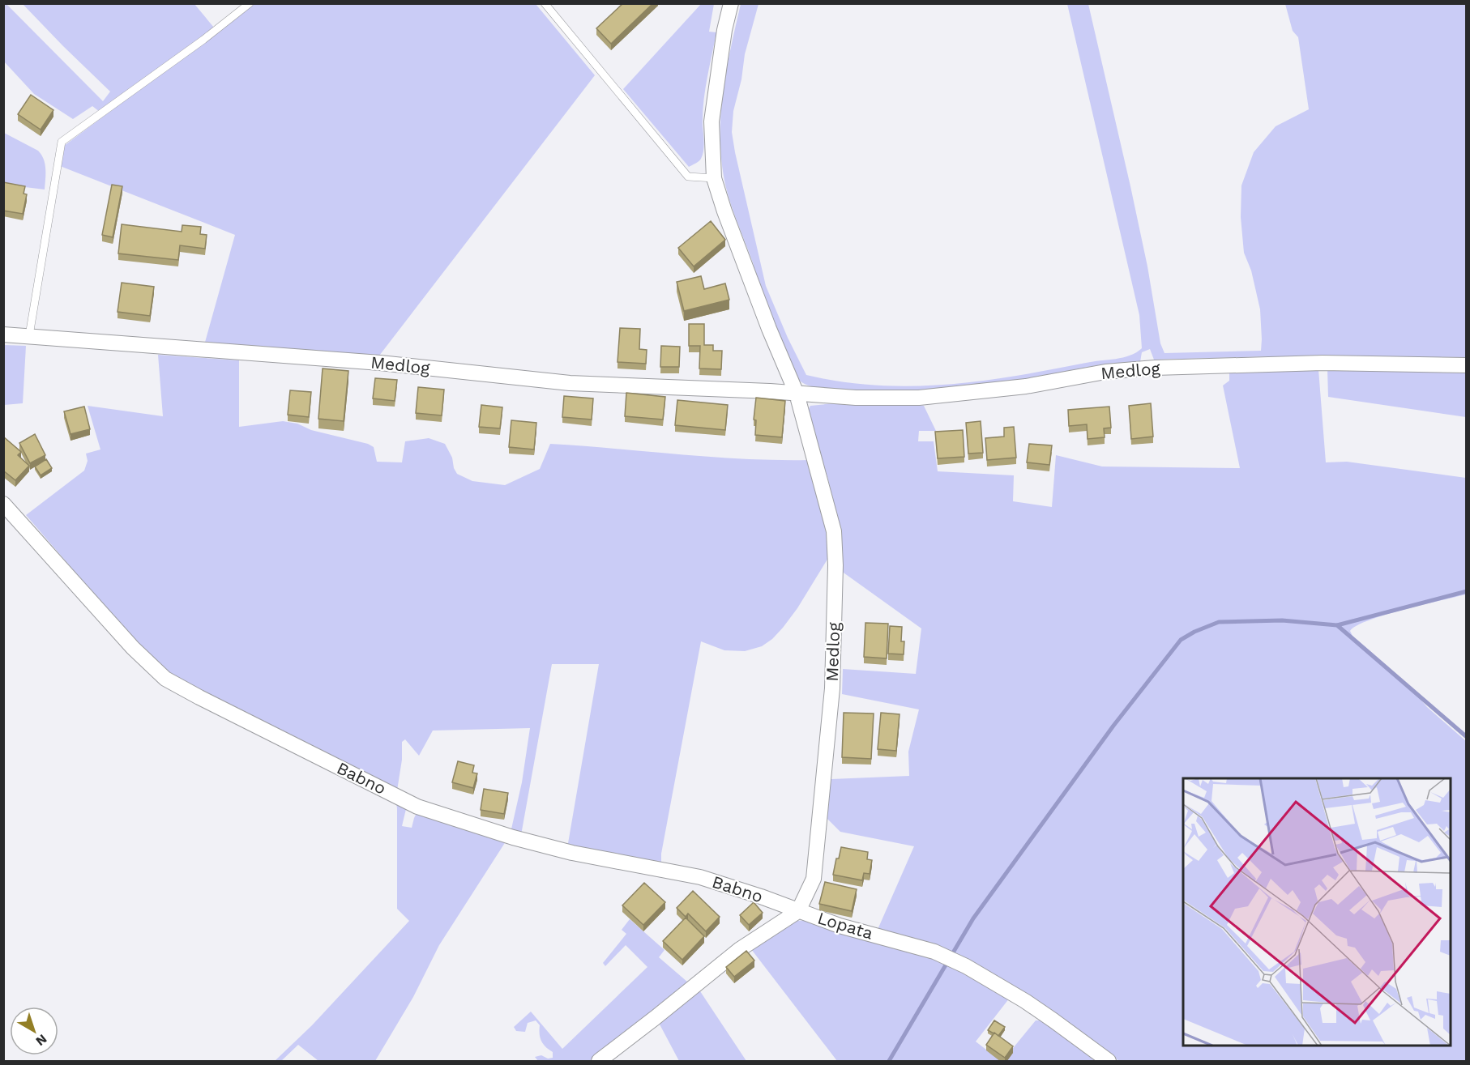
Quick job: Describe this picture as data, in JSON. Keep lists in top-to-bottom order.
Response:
{
  "streets": {
    "street": ["Medlog", "Babno", "Lopata"]
  },
  "crossings": [
    ["Medlog", "Babno"],
    ["Medlog", "Lopata"],
    ["Babno", "Lopata"]
  ],
  "north": "bottom right"
}
